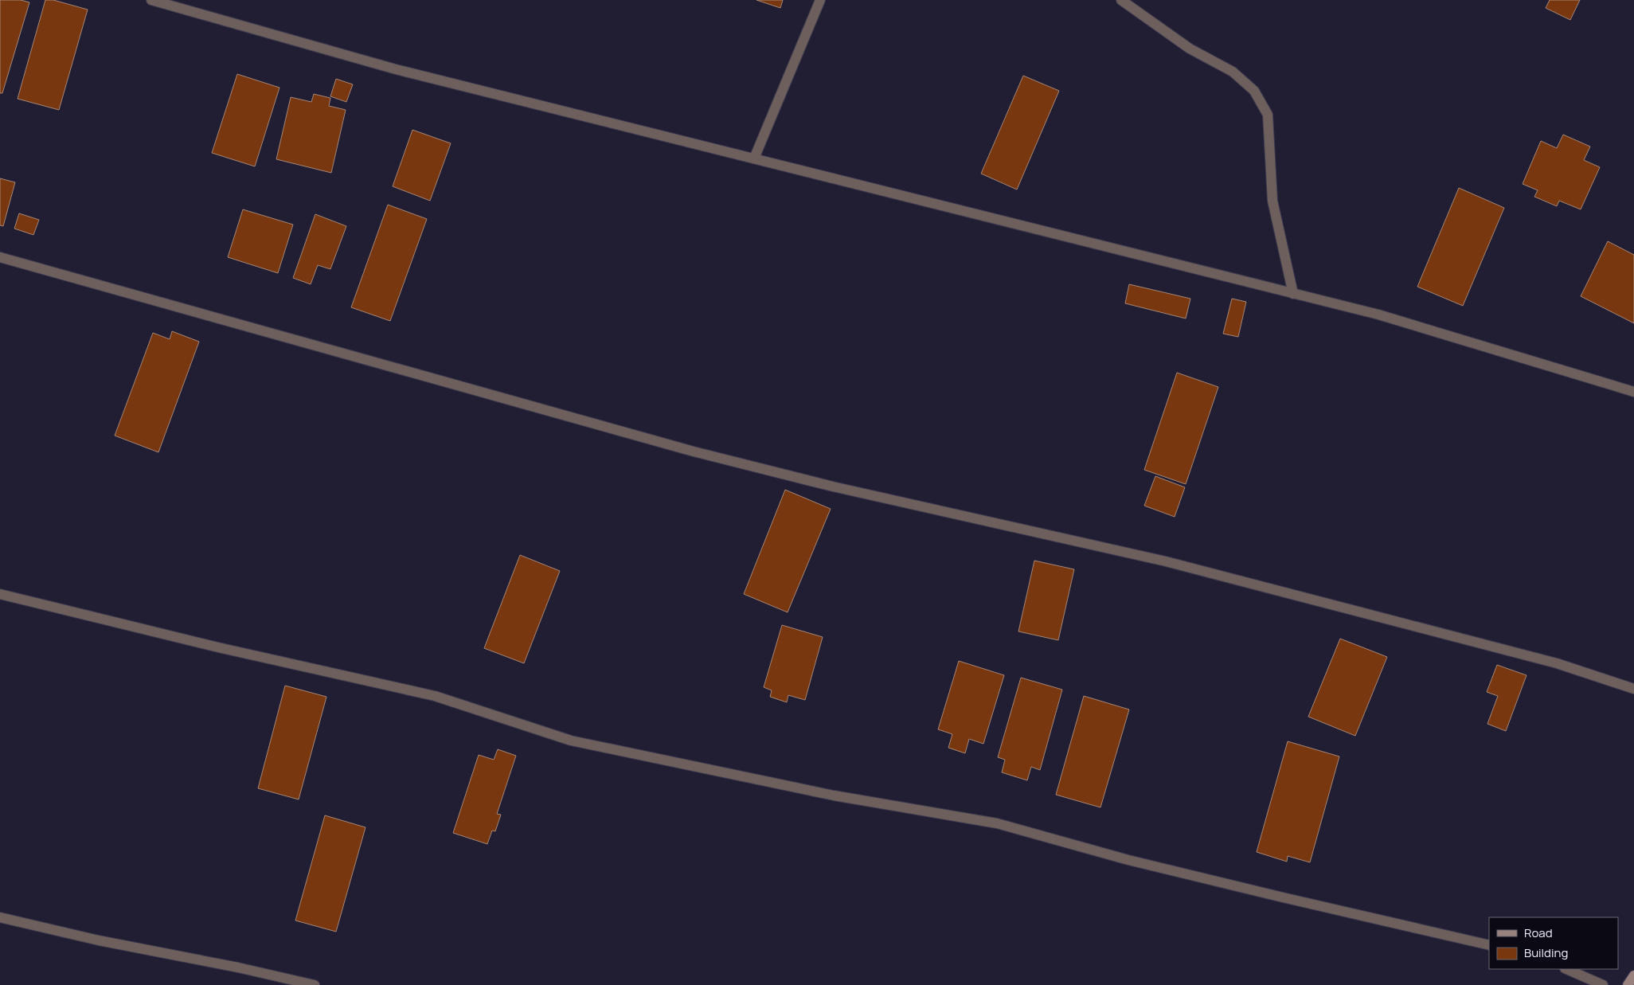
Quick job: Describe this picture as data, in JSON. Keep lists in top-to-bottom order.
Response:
{
  "legend": ["Road", "Building"]
}
